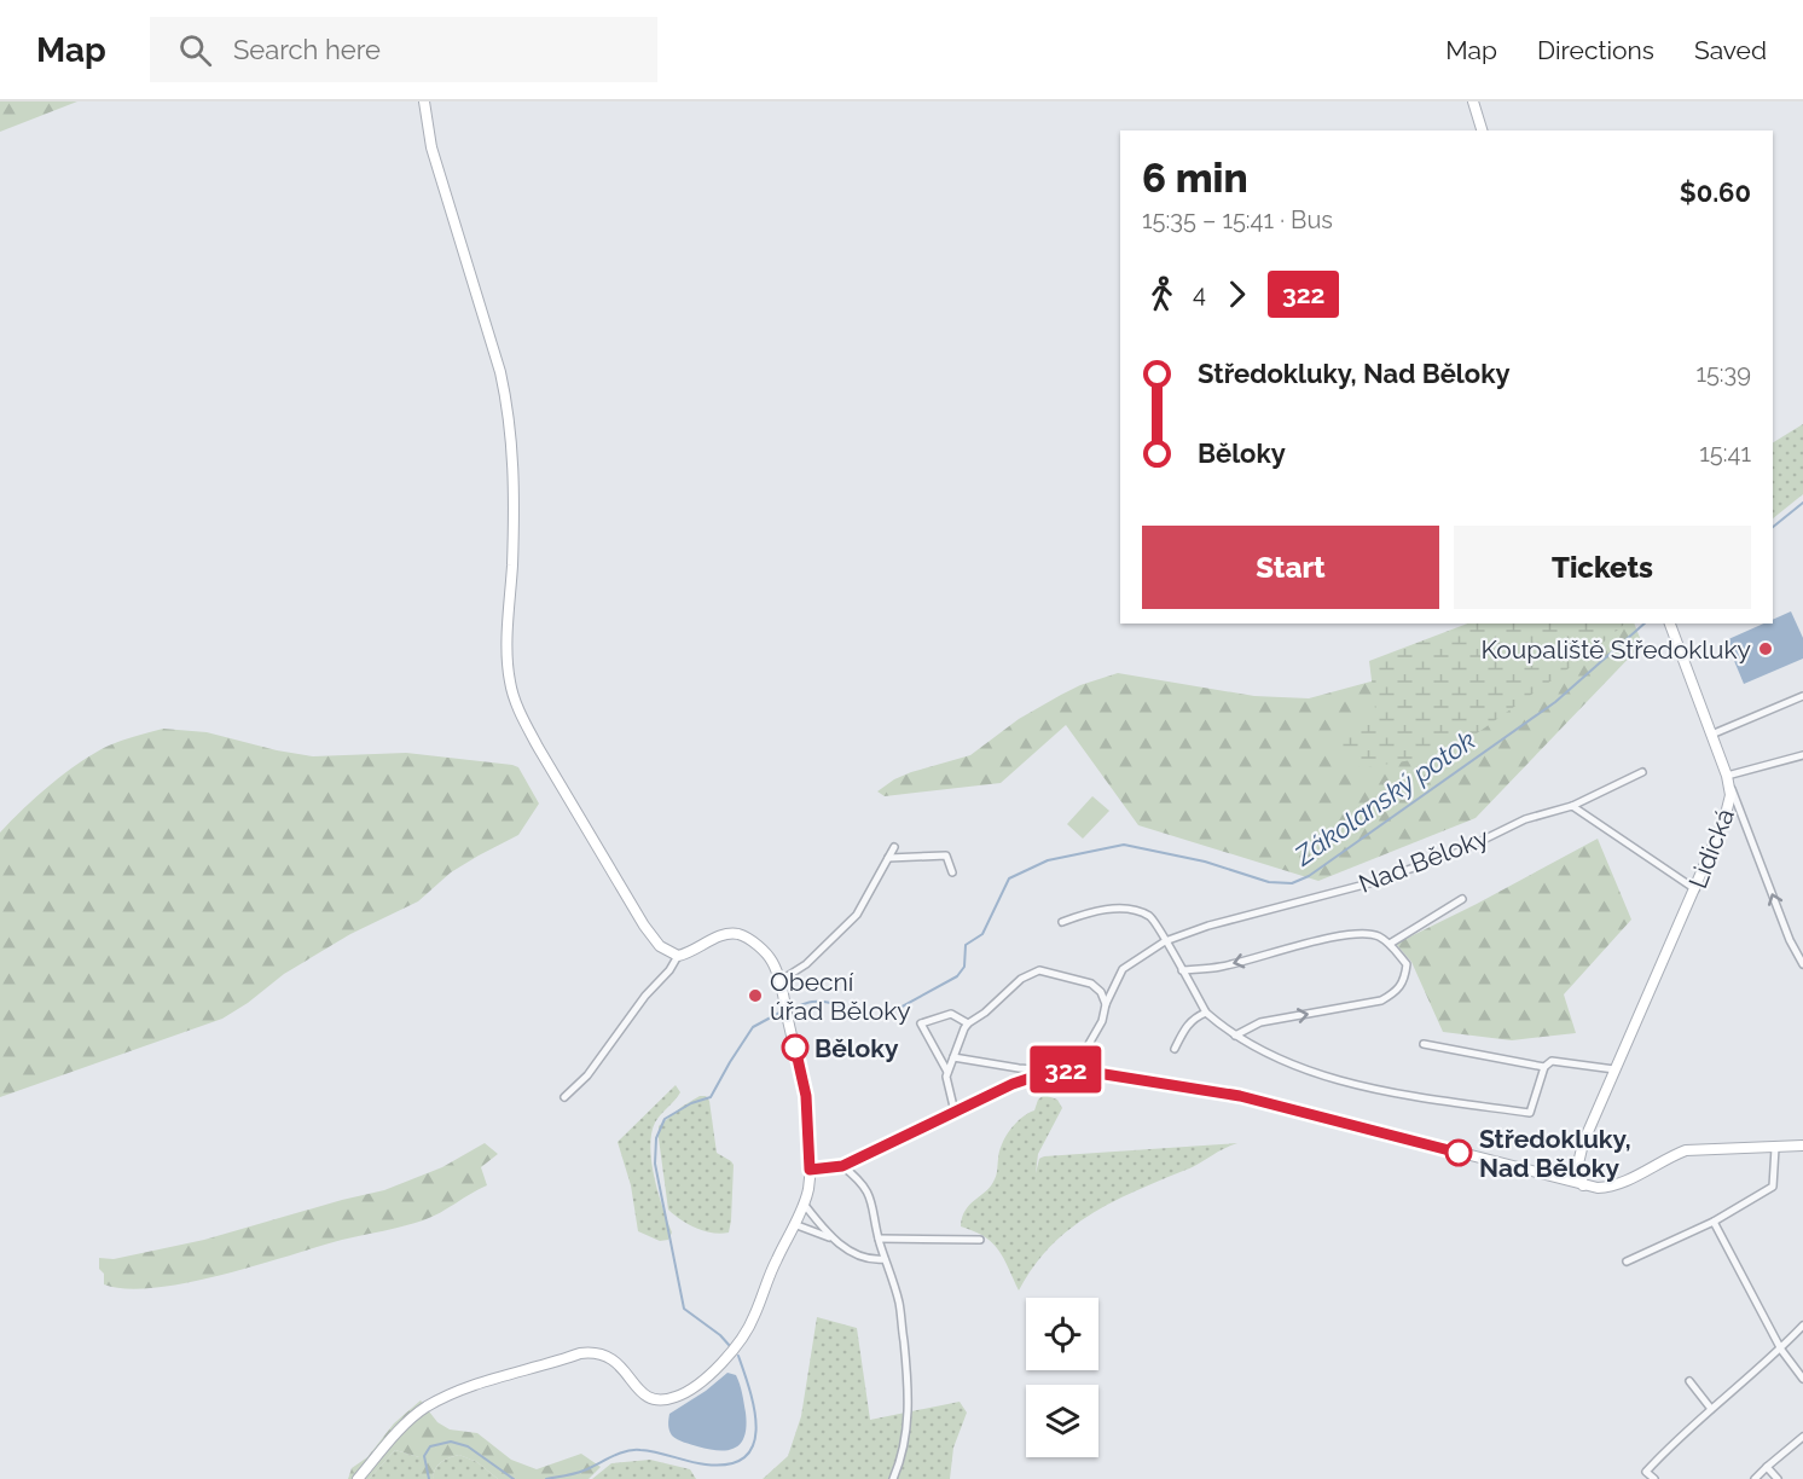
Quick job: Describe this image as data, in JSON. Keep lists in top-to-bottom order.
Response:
{
  "streets": {
    "street": ["Lidická", "Nad Běloky"]
  },
  "water": ["Zákolanský potok"],
  "places": [
    "Koupaliště Středokluky",
    "Obecní úřad Běloky",
    "Běloky",
    "Středokluky, Nad Běloky"
  ],
  "lines": ["bus line 322"],
  "page": {
    "header": "Map",
    "search": "Search here",
    "nav": ["Map", "Directions", "Saved"],
    "on_map": "322",
    "heading": ["6 min", "15:35 – 15:41 · Bus", "$0.60"],
    "legs": ["4", "322"],
    "list": [
      {
        "name": "Středokluky, Nad Běloky",
        "value": "15:39"
      },
      {
        "name": "Běloky",
        "value": "15:41"
      }
    ],
    "buttons": ["Start", "Tickets"]
  }
}
